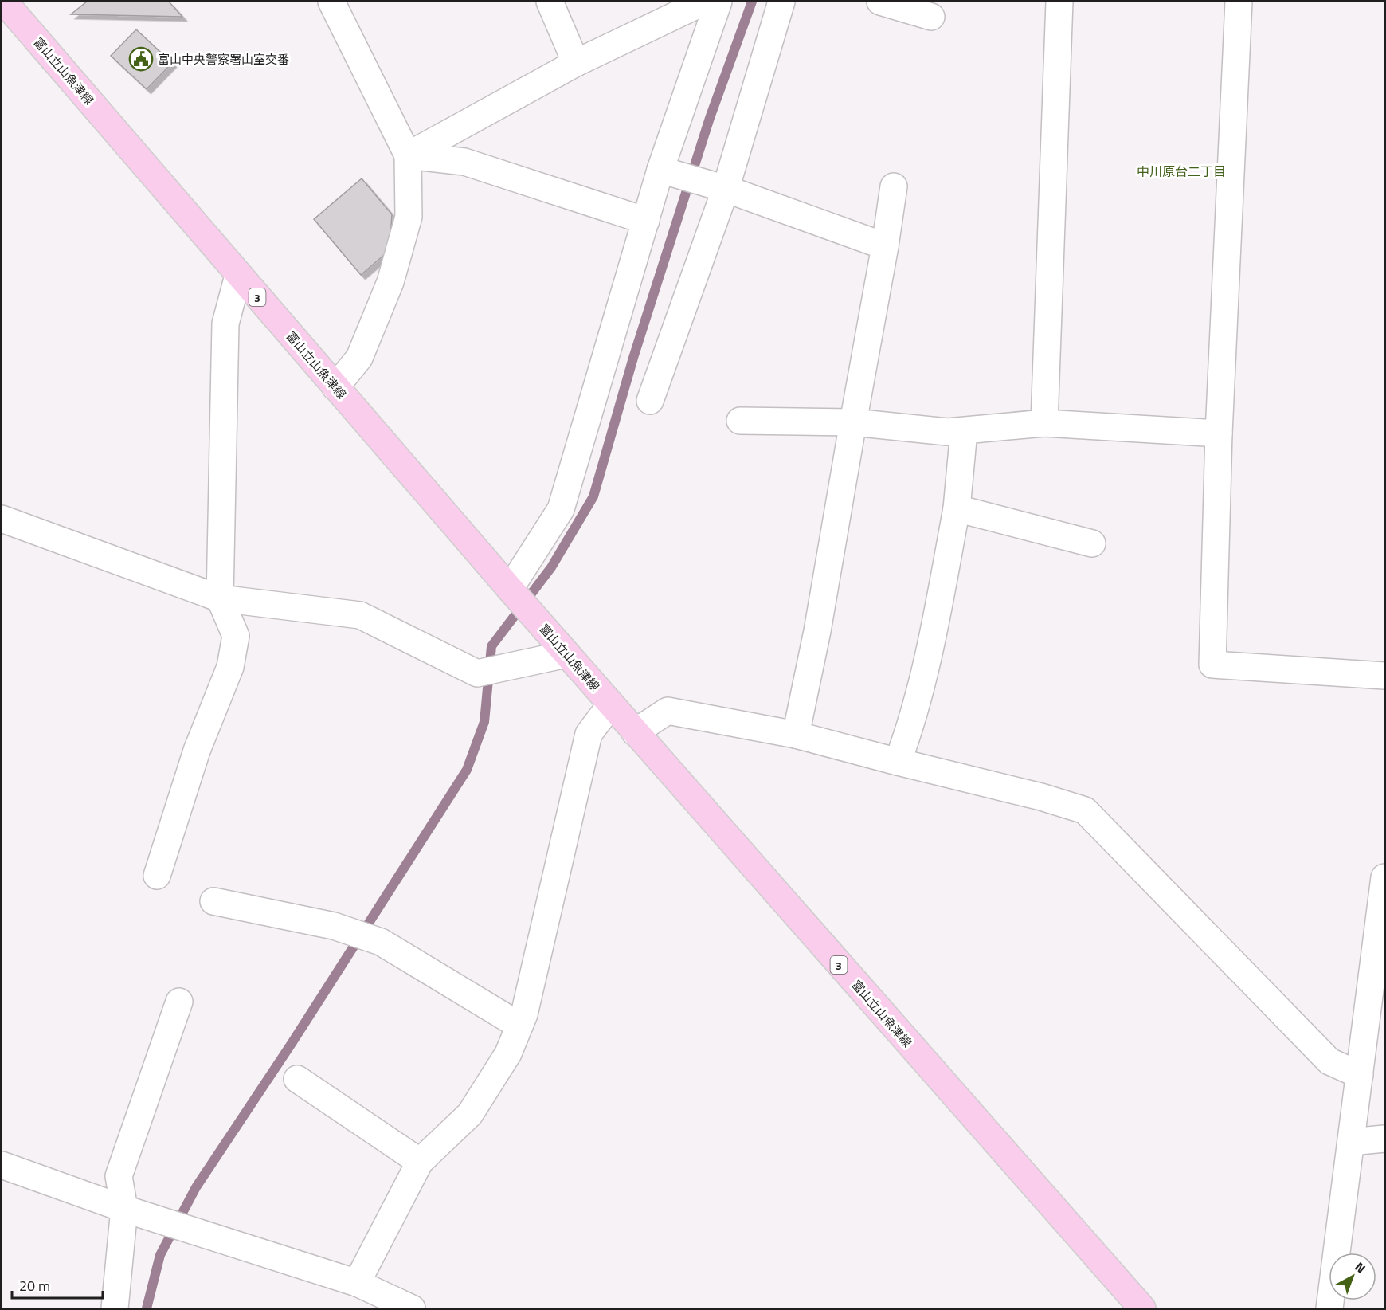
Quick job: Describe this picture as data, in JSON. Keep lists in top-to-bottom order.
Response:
{
  "streets": {
    "main road": ["富山立山魚津線", "3"]
  },
  "districts": ["中川原台二丁目"],
  "places": {
    "public building": ["富山中央警察署山室交番"]
  },
  "scale_bar": "20 m",
  "north": "top right"
}
